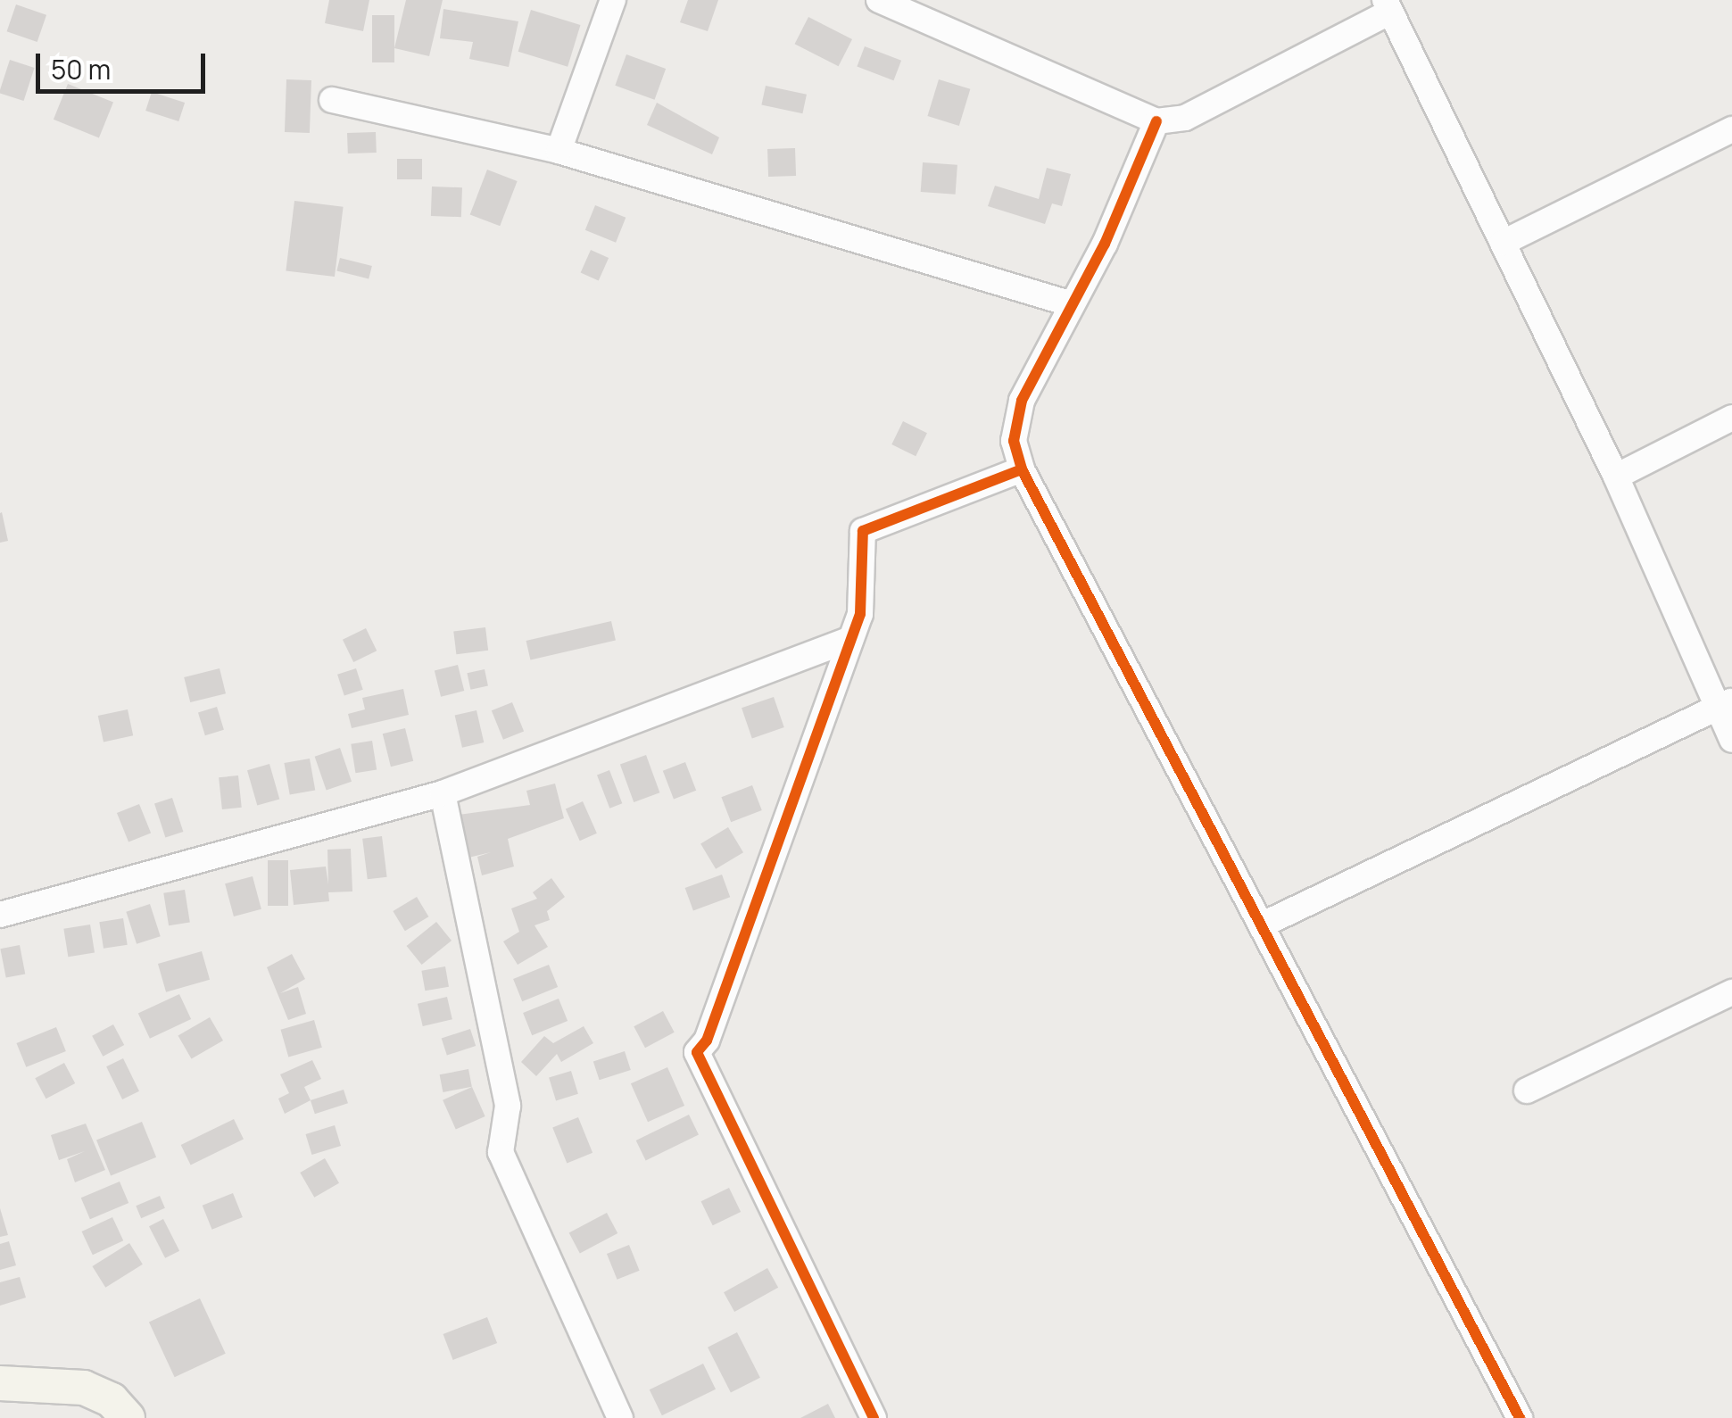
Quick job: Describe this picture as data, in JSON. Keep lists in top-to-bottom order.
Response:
{
  "scale_bar": "50 m"
}
